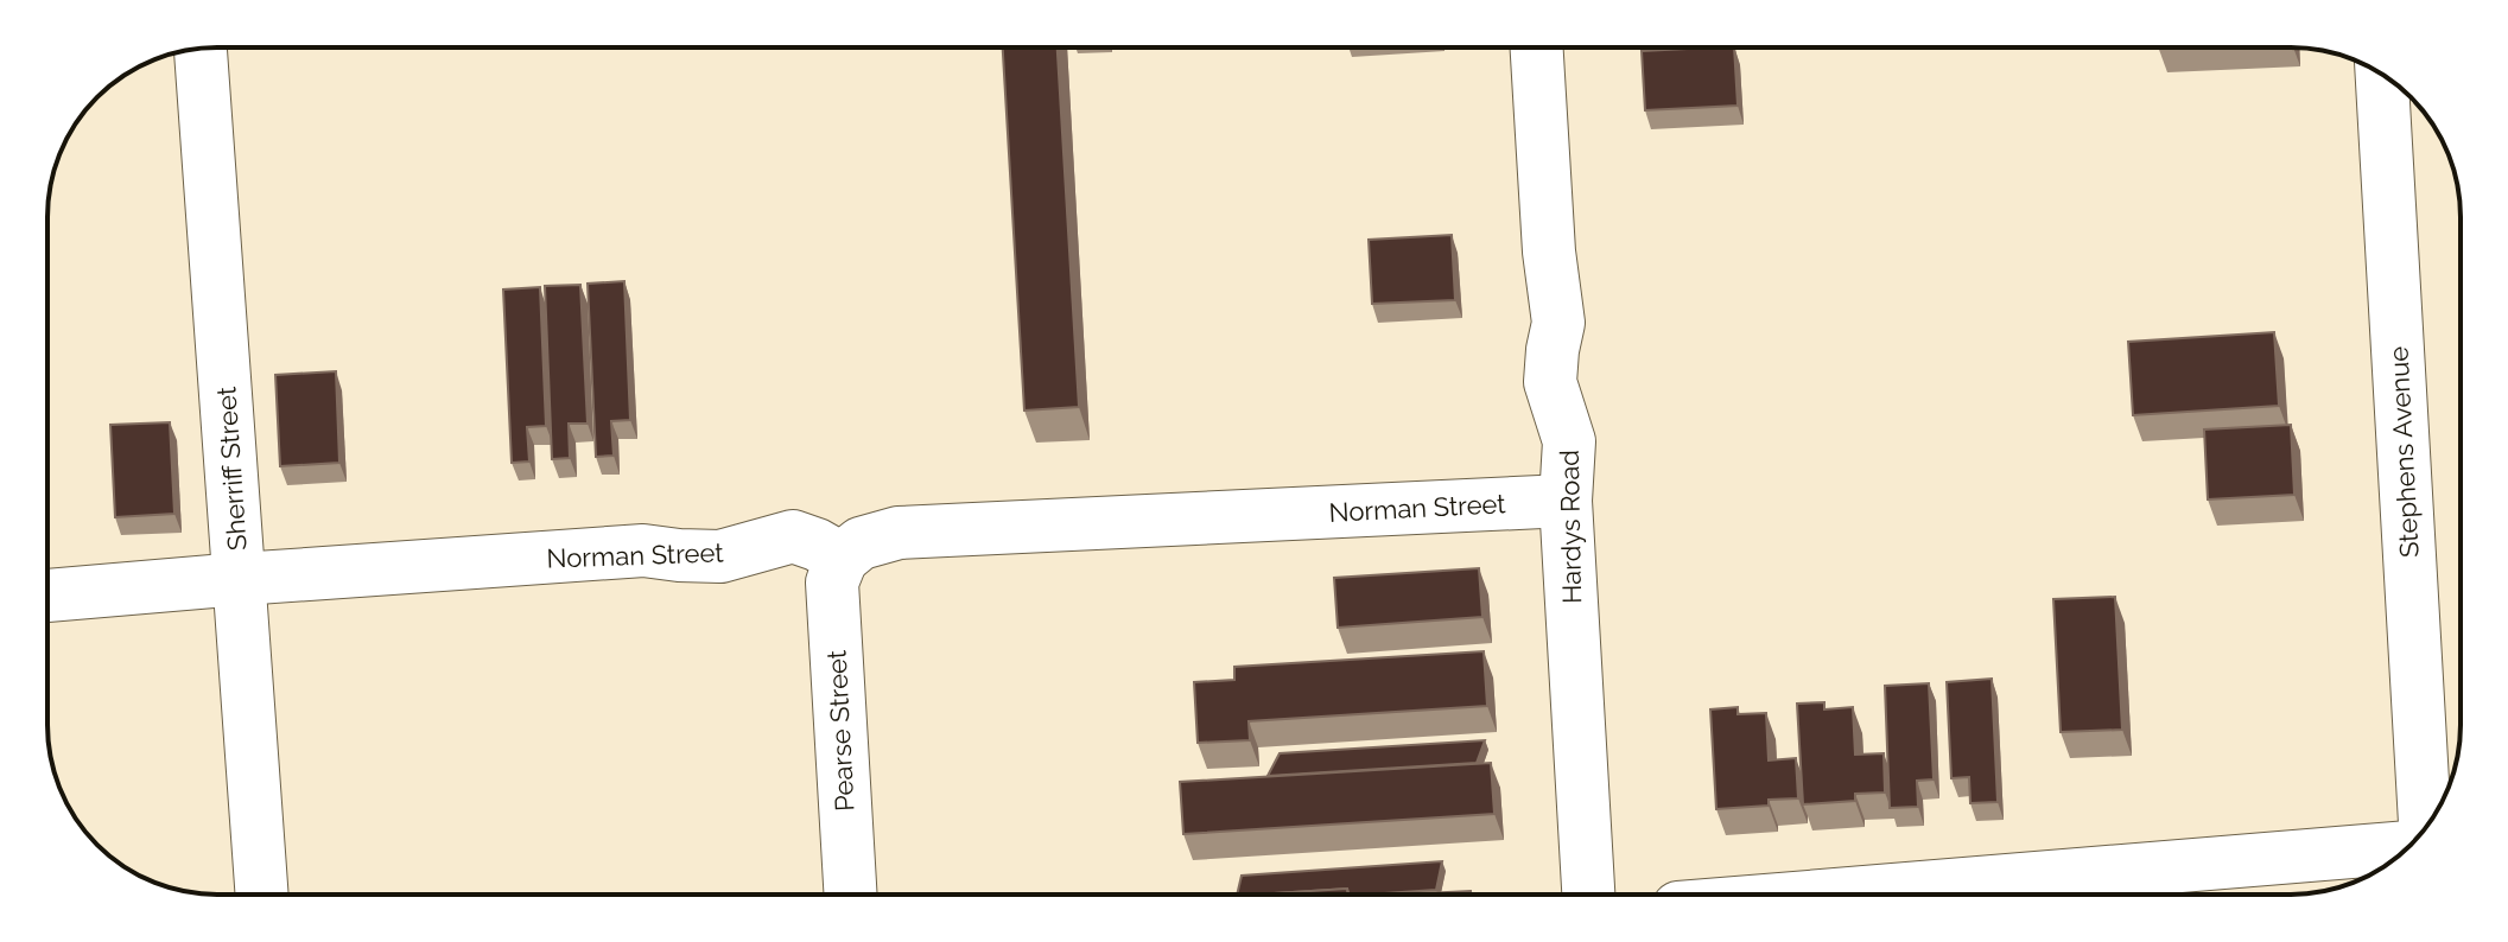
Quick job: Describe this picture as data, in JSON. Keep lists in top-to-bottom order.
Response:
{
  "streets": {
    "street": [
      "Stephens Avenue",
      "Sherriff Street",
      "Norman Street",
      "Hardys Road",
      "Pearse Street"
    ]
  },
  "crossings": [
    ["Sherriff Street", "Norman Street"],
    ["Norman Street", "Hardys Road"],
    ["Norman Street", "Pearse Street"]
  ]
}
